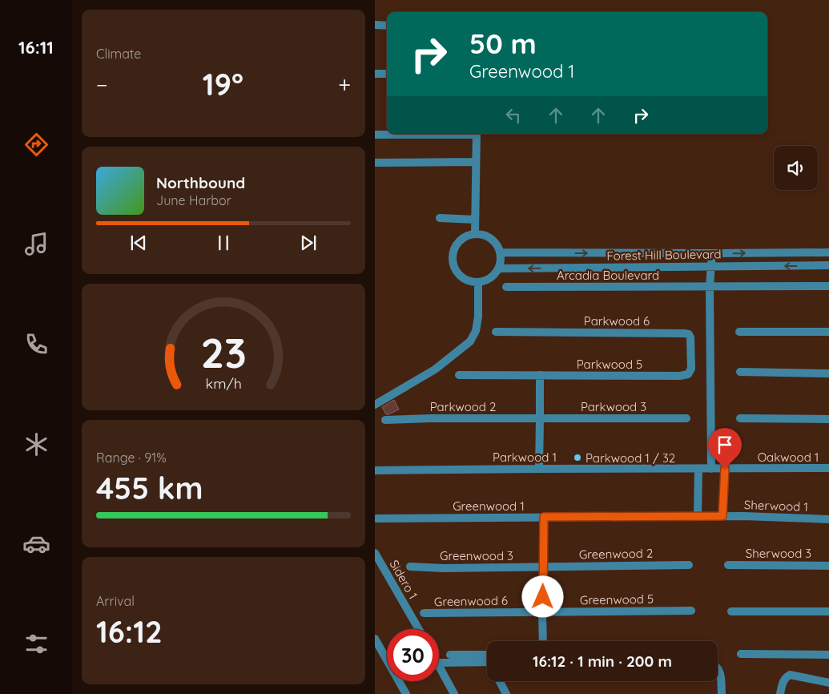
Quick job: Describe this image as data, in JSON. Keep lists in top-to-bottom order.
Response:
{
  "streets": {
    "street": [
      "Forest Hill Boulevard",
      "Arcadia Boulevard",
      "Parkwood 6",
      "Parkwood 5",
      "Parkwood 2",
      "Parkwood 3",
      "Parkwood 1",
      "Oakwood 1",
      "Greenwood 1",
      "Sherwood 1",
      "Sherwood 3",
      "Greenwood 2",
      "Greenwood 3",
      "Sidero 1",
      "Greenwood 5",
      "Greenwood 6"
    ]
  },
  "crossings": [
    ["Parkwood 6", "Parkwood 5"],
    ["Parkwood 2", "Parkwood 3"],
    ["Parkwood 1", "Oakwood 1"],
    ["Greenwood 1", "Sherwood 1"],
    ["Greenwood 2", "Greenwood 3"],
    ["Greenwood 5", "Greenwood 6"]
  ],
  "places": ["Parkwood 1 / 32"],
  "page": {
    "tabs": "16:11",
    "tile": [
      "Climate",
      ["Range · 91%", "455 km"],
      ["Arrival", "16:12"]
    ],
    "turn": ["50 m", "Greenwood 1"],
    "heat": ["−", "19°", "+"],
    "song": ["Northbound", "June Harbor"],
    "limit": "30",
    "trip": "16:12 · 1 min · 200 m",
    "gauge": ["23", "km/h"]
  }
}
